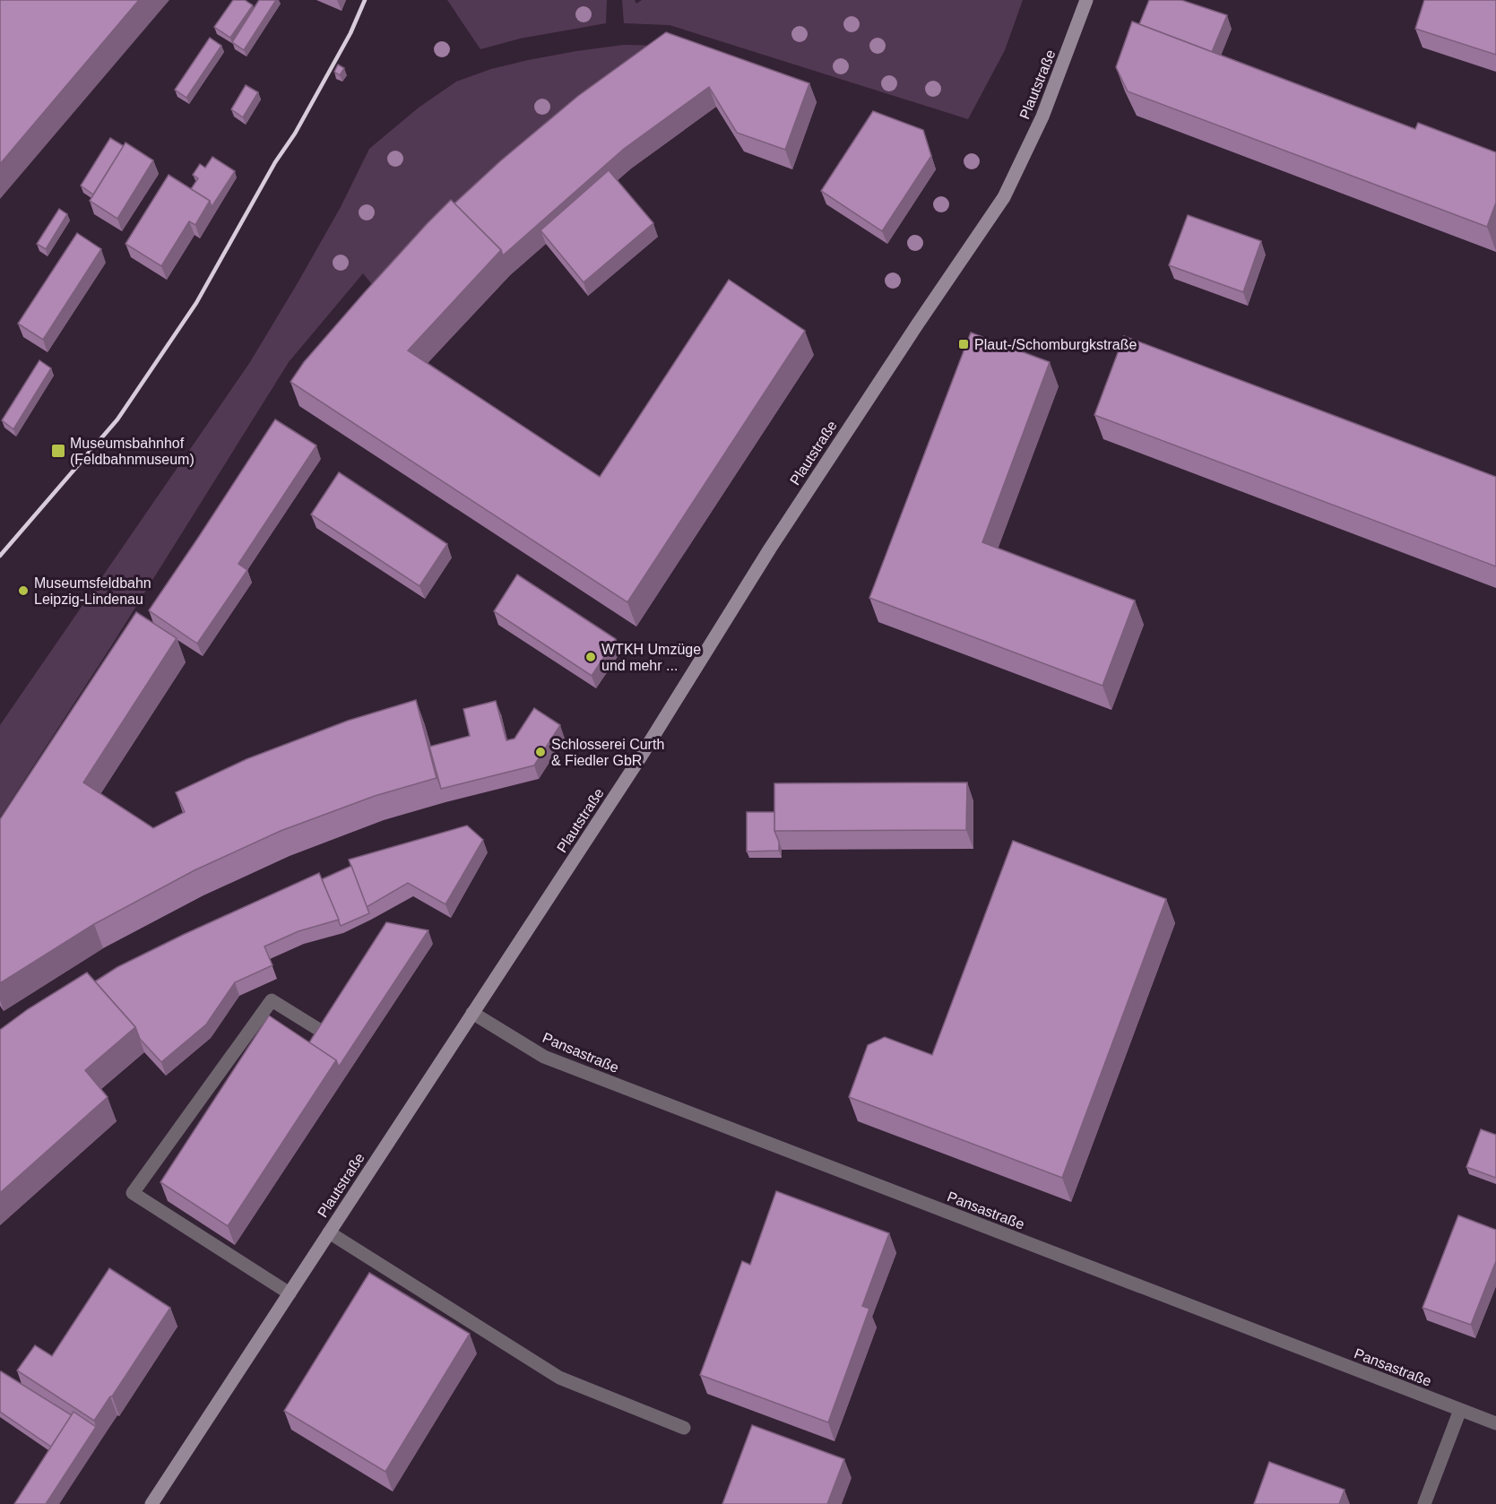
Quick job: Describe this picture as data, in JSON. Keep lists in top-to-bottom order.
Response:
{
  "streets": {
    "main road": ["Plautstraße"],
    "street": ["Pansastraße"]
  },
  "crossings": [
    ["Plautstraße", "Pansastraße"]
  ],
  "places": {
    "transit": ["Plaut-/Schomburgkstraße", "Museumsbahnhof (Feldbahnmuseum)"],
    "other": ["Museumsfeldbahn Leipzig-Lindenau", "WTKH Umzüge und mehr ...", "Schlosserei Curth & Fiedler GbR"]
  }
}
